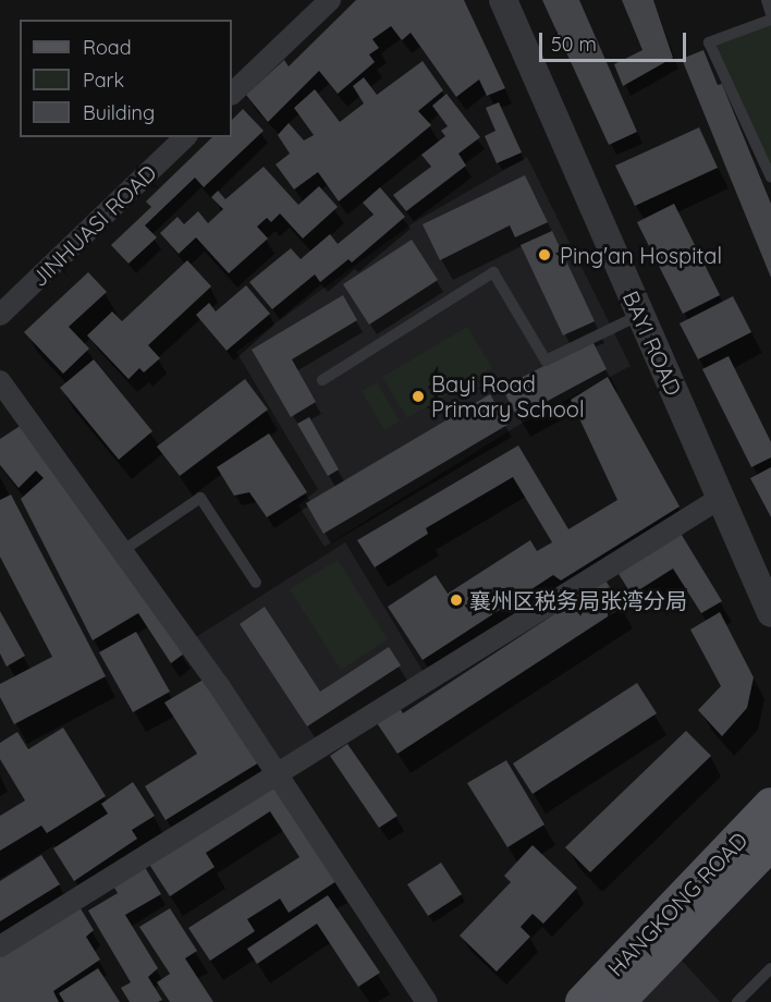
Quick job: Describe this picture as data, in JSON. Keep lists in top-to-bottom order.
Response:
{
  "streets": {
    "main road": ["HANGKONG ROAD"],
    "street": ["JINHUASI ROAD", "BAYI ROAD"]
  },
  "places": ["Ping'an Hospital", "Bayi Road Primary School", "襄州区税务局张湾分局"],
  "legend": ["Road", "Park", "Building"],
  "scale_bar": "50 m"
}
